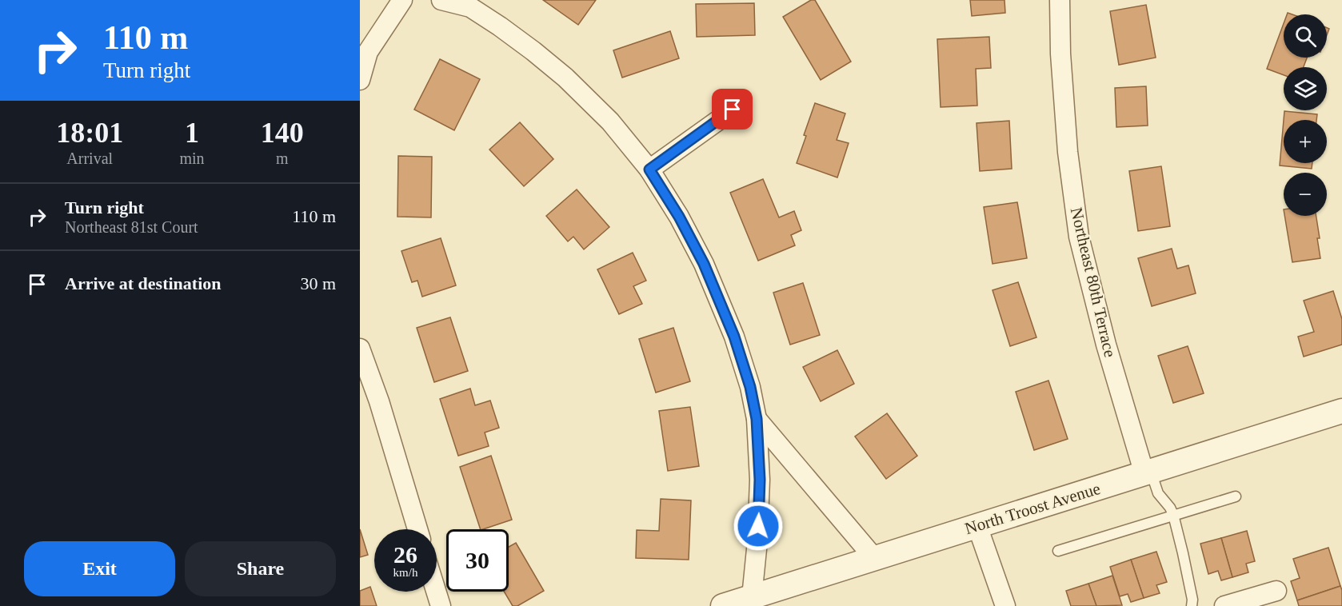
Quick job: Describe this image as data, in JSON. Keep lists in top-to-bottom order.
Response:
{
  "streets": {
    "street": ["Northeast 80th Terrace", "North Troost Avenue"]
  },
  "crossings": [
    ["Northeast 80th Terrace", "North Troost Avenue"]
  ],
  "page": {
    "turn": ["110 m", "Turn right"],
    "map_buttons": ["+", "−"],
    "eta": [
      "18:01",
      "Arrival",
      "1",
      "min",
      "140",
      "m"
    ],
    "list": [
      {
        "name": "Turn right",
        "note": "Northeast 81st Court",
        "value": "110 m"
      },
      {
        "name": "Arrive at destination",
        "value": "30 m"
      }
    ],
    "speed": "26 km/h",
    "limit": "30",
    "buttons": ["Exit", "Share"]
  }
}
